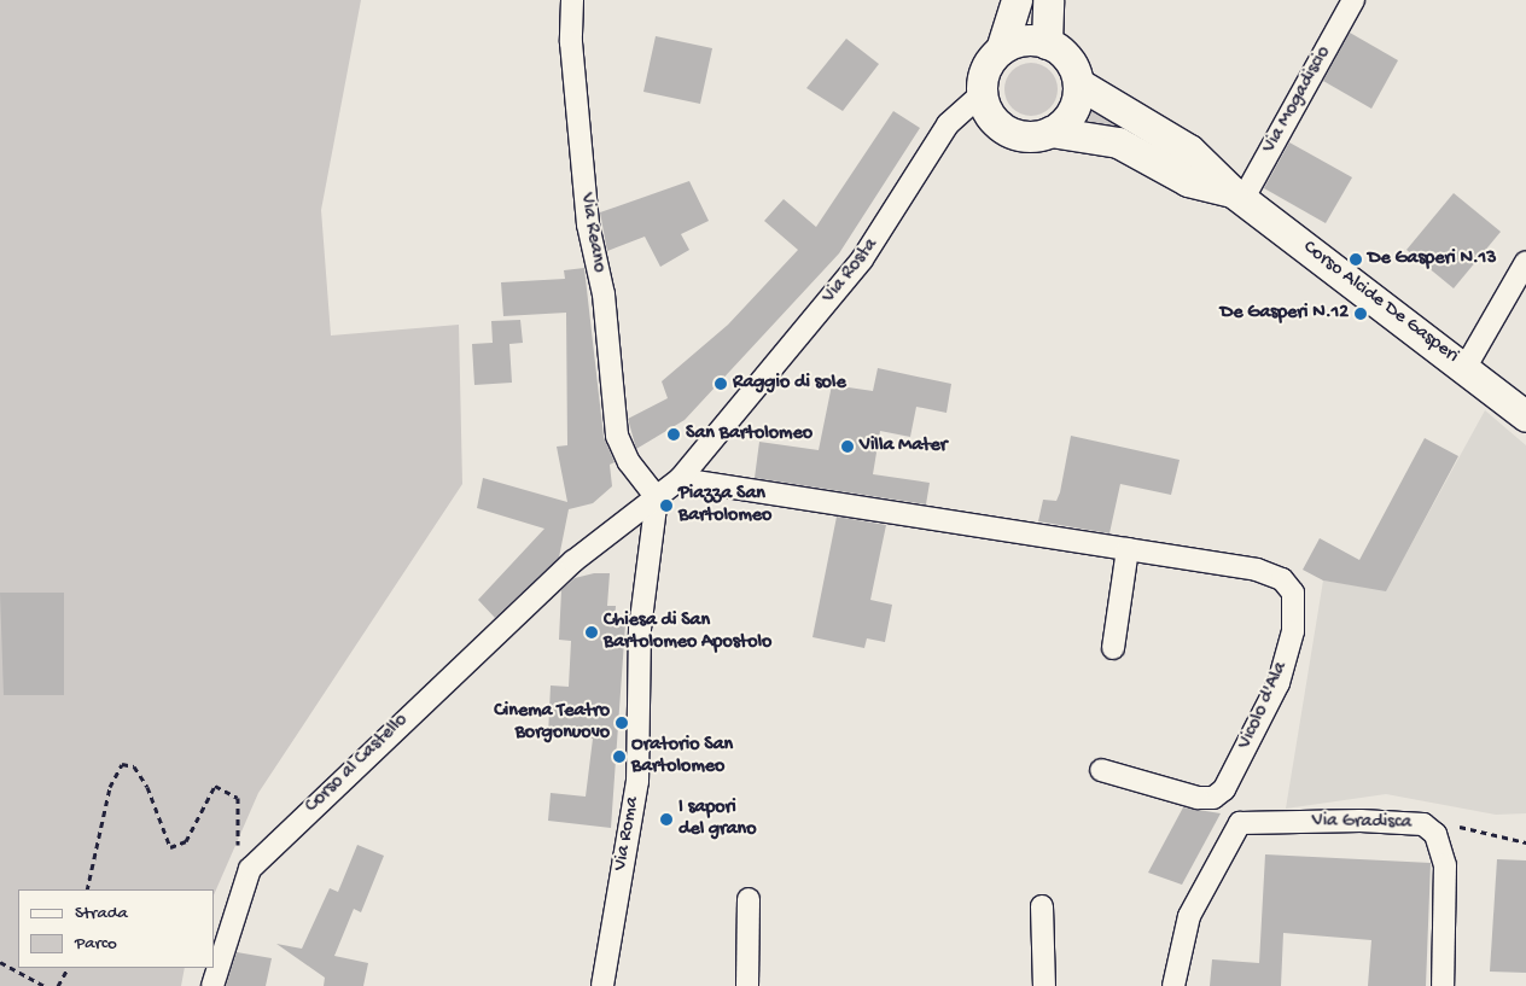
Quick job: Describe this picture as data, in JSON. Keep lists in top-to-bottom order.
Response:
{
  "streets": {
    "street": [
      "Via Mogadiscio",
      "Via Reano",
      "Via Rosta",
      "Corso Alcide De Gasperi",
      "Vicolo d'Ala",
      "Corso al Castello",
      "Via Gradisca",
      "Via Roma"
    ]
  },
  "crossings": [
    ["Via Mogadiscio", "Corso Alcide De Gasperi"],
    ["Via Reano", "Corso al Castello"],
    ["Via Reano", "Via Roma"],
    ["Via Rosta", "Corso Alcide De Gasperi"],
    ["Via Rosta", "Vicolo d'Ala"],
    ["Corso al Castello", "Via Roma"]
  ],
  "places": [
    "De Gasperi N.13",
    "De Gasperi N.12",
    "Raggio di sole",
    "San Bartolomeo",
    "Villa Mater",
    "Piazza San Bartolomeo",
    "Chiesa di San Bartolomeo Apostolo",
    "Cinema Teatro Borgonuovo",
    "Oratorio San Bartolomeo",
    "I sapori del grano"
  ],
  "legend": ["Strada", "Parco"]
}
